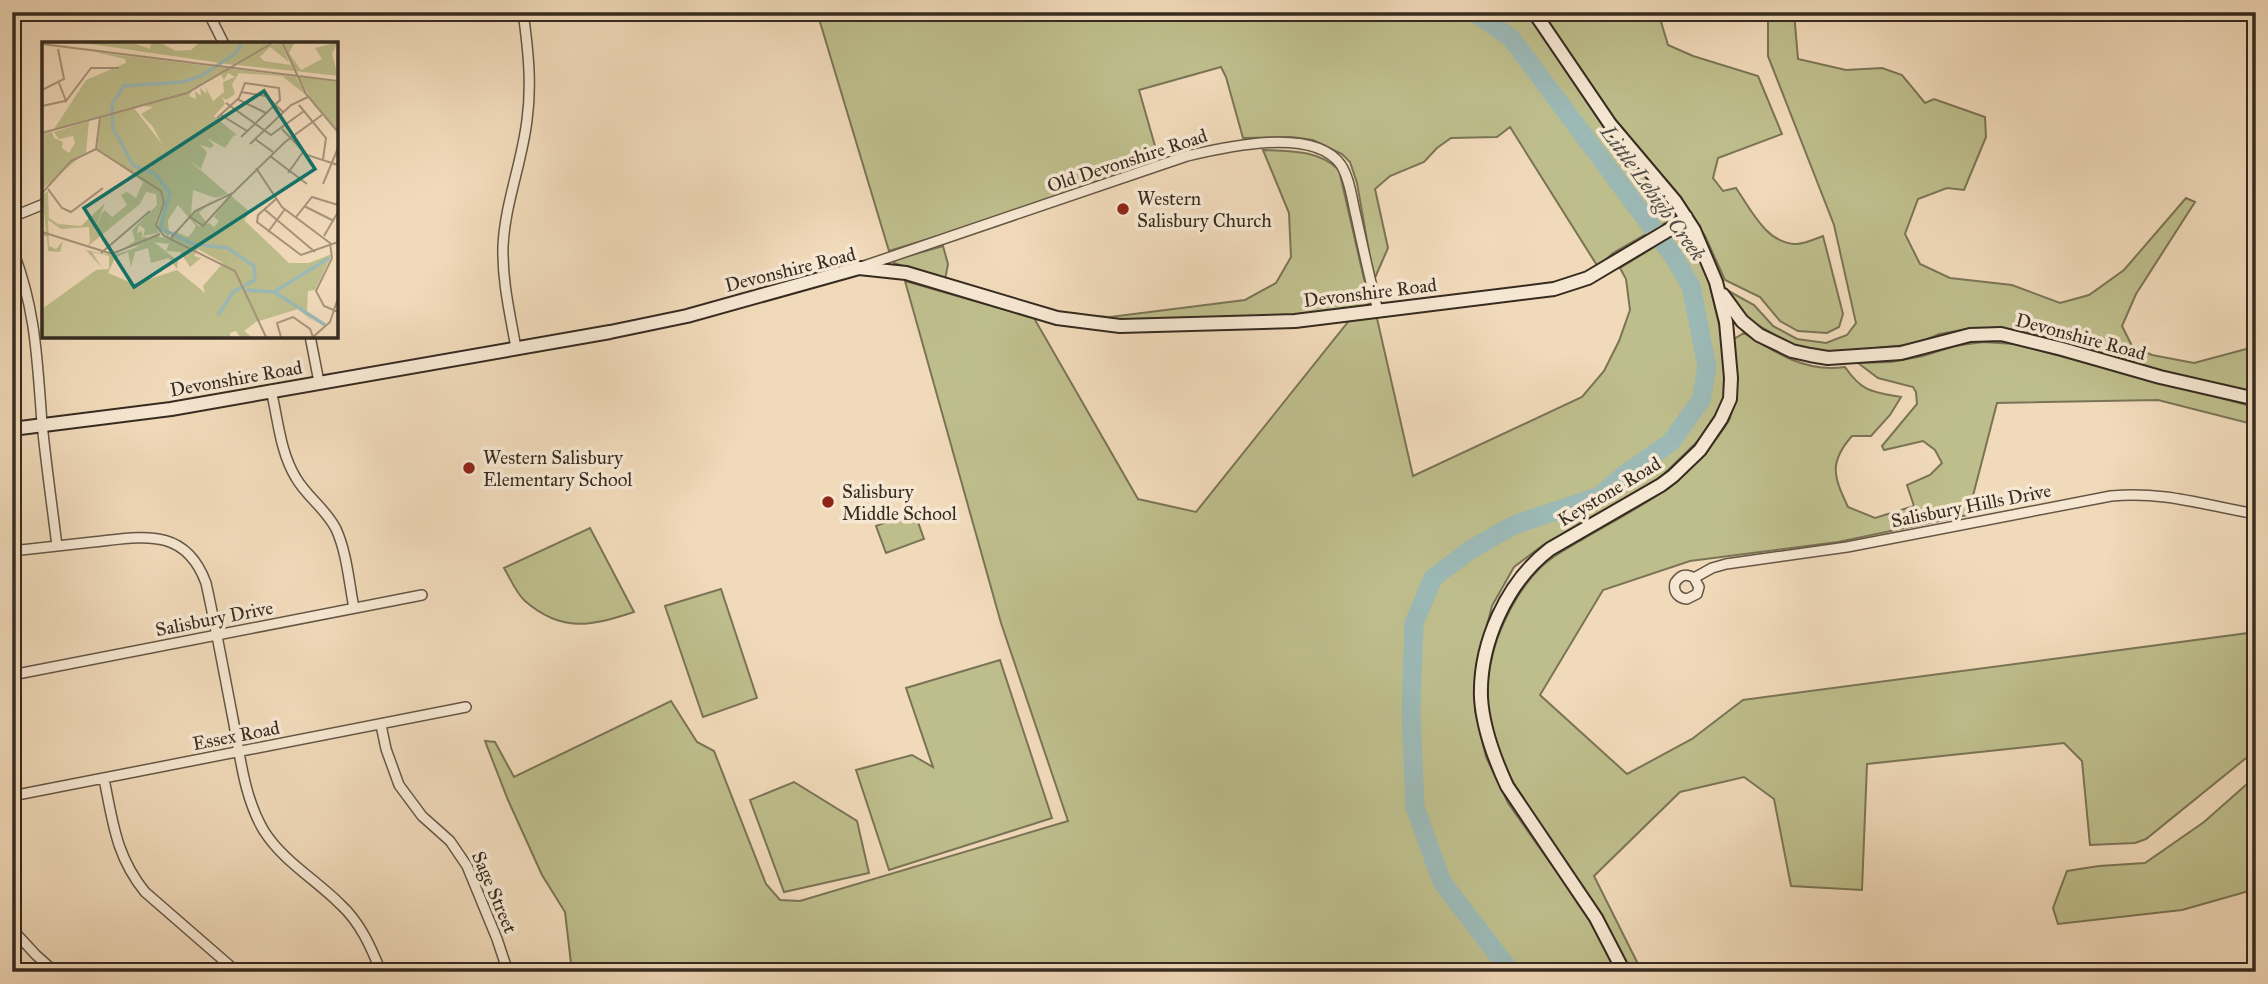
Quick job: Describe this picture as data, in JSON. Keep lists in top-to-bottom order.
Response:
{
  "streets": {
    "street": [
      "Old Devonshire Road",
      "Devonshire Road",
      "Keystone Road",
      "Salisbury Hills Drive",
      "Salisbury Drive",
      "Essex Road",
      "Sage Street"
    ]
  },
  "crossings": [
    ["Old Devonshire Road", "Devonshire Road"],
    ["Devonshire Road", "Keystone Road"],
    ["Essex Road", "Sage Street"]
  ],
  "water": ["Little Lehigh Creek"],
  "places": ["Western Salisbury Church", "Western Salisbury Elementary School", "Salisbury Middle School"]
}
